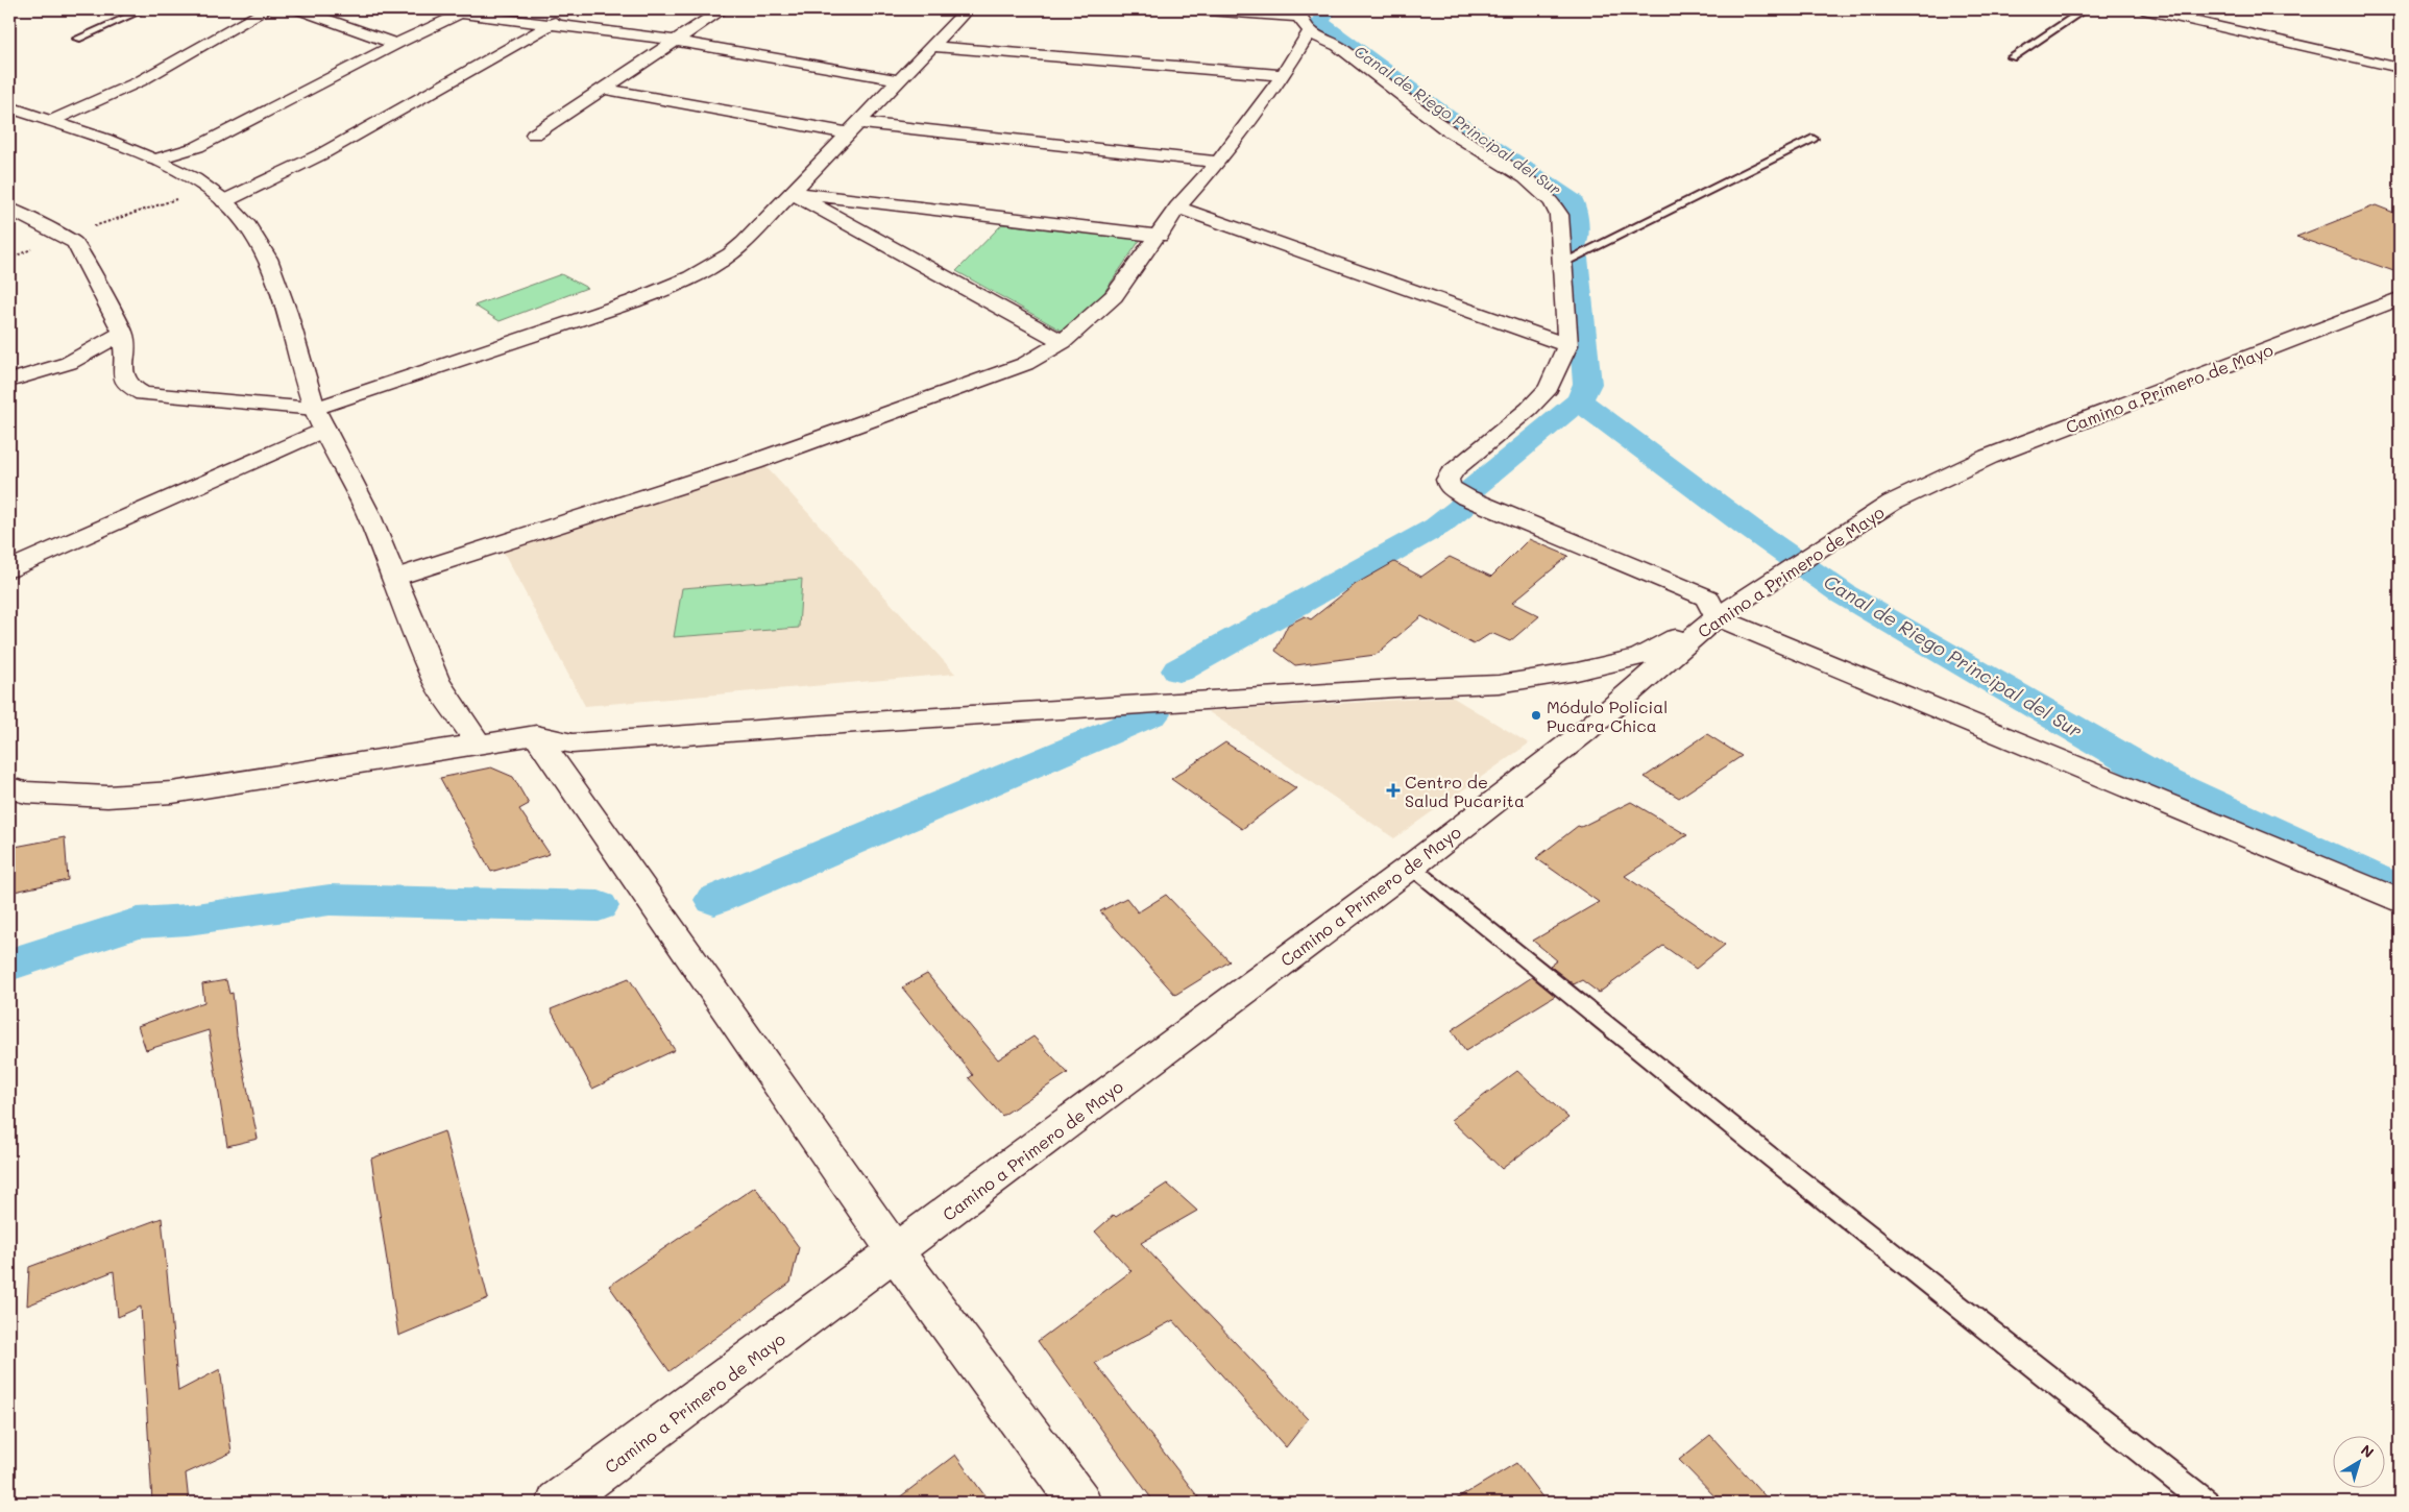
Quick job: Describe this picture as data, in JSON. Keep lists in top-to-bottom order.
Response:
{
  "streets": {
    "street": ["Camino a Primero de Mayo"]
  },
  "water": ["Canal de Riego Principal del Sur"],
  "places": {
    "other": ["Módulo Policial Pucara Chica"],
    "health": ["Centro de Salud Pucarita"]
  },
  "north": "top right"
}
